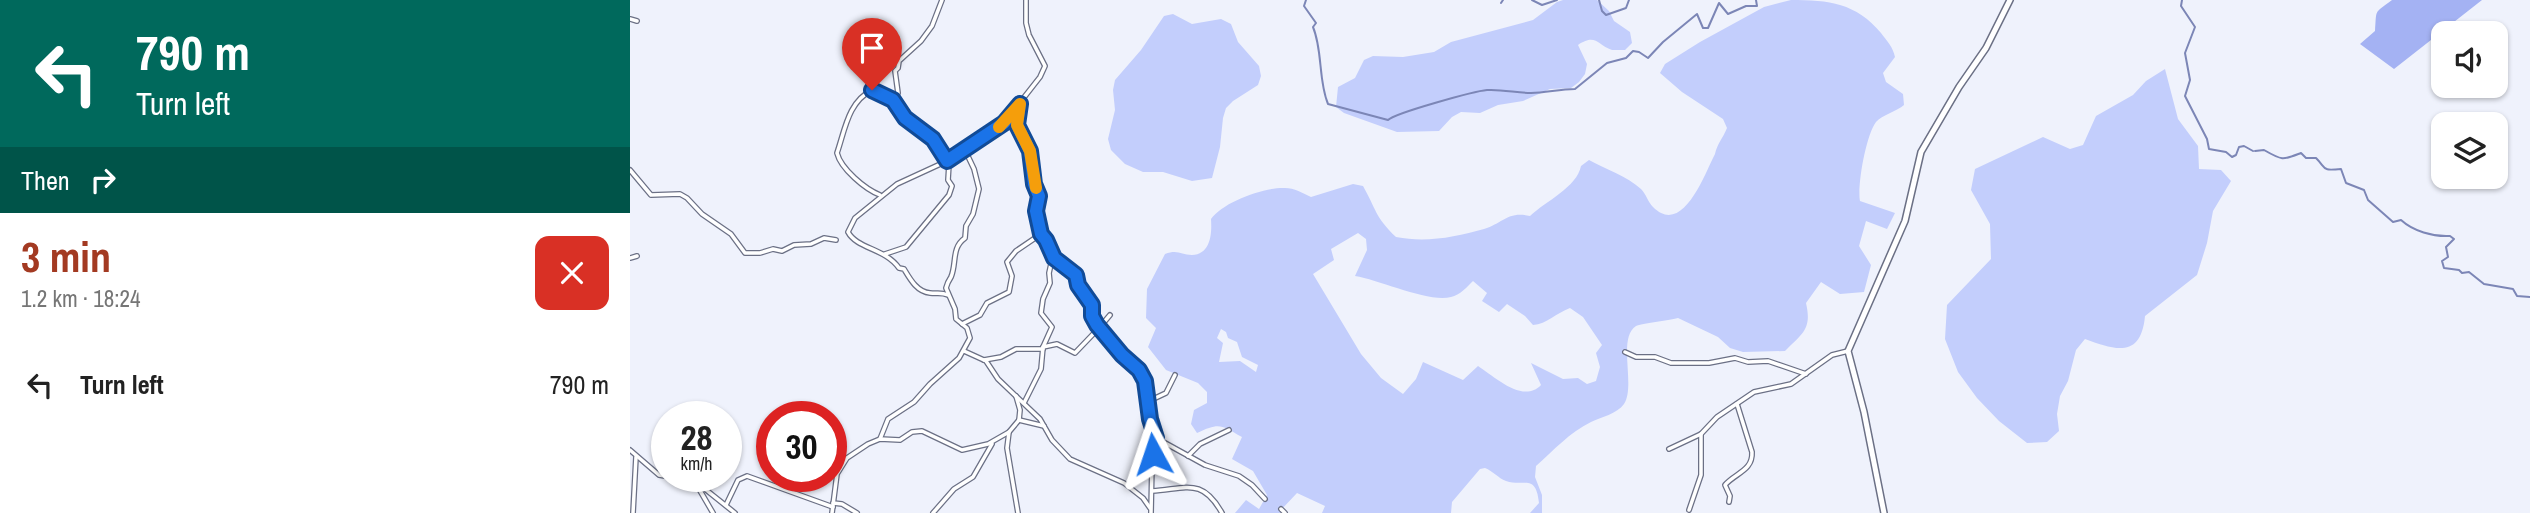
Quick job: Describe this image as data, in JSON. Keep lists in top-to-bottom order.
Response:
{
  "page": {
    "turn": ["790 m", "Turn left"],
    "then": "Then",
    "heading": ["3 min", "1.2 km · 18:24"],
    "list": [
      {
        "name": "Turn left",
        "value": "790 m"
      }
    ],
    "speed": "28 km/h",
    "limit": "30"
  }
}
